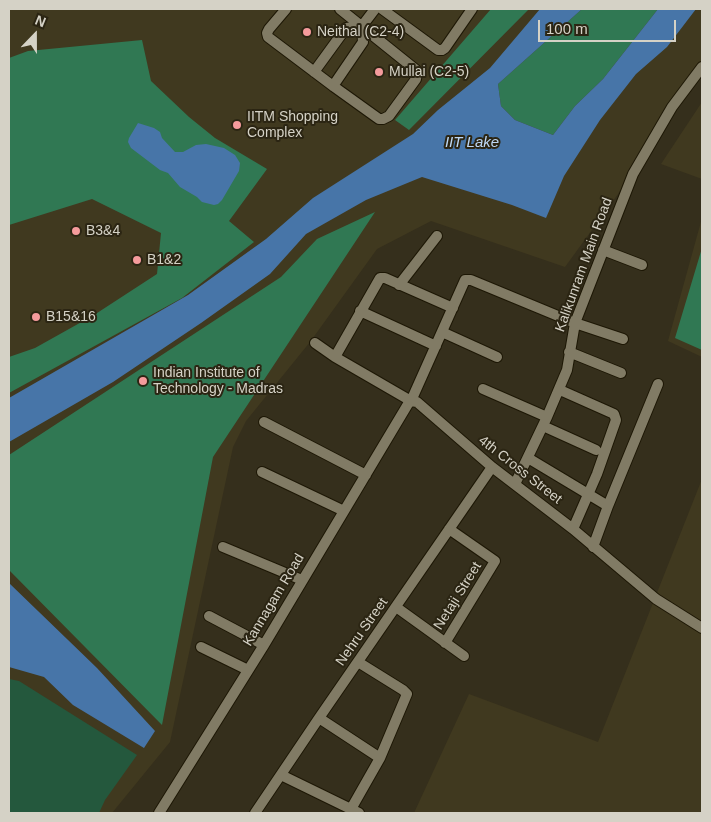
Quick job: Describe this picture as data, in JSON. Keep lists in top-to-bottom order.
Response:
{
  "streets": {
    "street": [
      "Kalikunram Main Road",
      "4th Cross Street",
      "Netaji Street",
      "Kannagam Road",
      "Nehru Street"
    ]
  },
  "crossings": [
    ["Kalikunram Main Road", "4th Cross Street"],
    ["Kalikunram Main Road", "Kannagam Road"],
    ["4th Cross Street", "Kannagam Road"],
    ["4th Cross Street", "Nehru Street"],
    ["Netaji Street", "Nehru Street"]
  ],
  "water": ["IIT Lake"],
  "places": [
    "Neithal (C2-4)",
    "Mullai (C2-5)",
    "IITM Shopping Complex",
    "B3&4",
    "B1&2",
    "B15&16",
    "Indian Institute of Technology - Madras"
  ],
  "scale_bar": "100 m",
  "north": "top"
}
